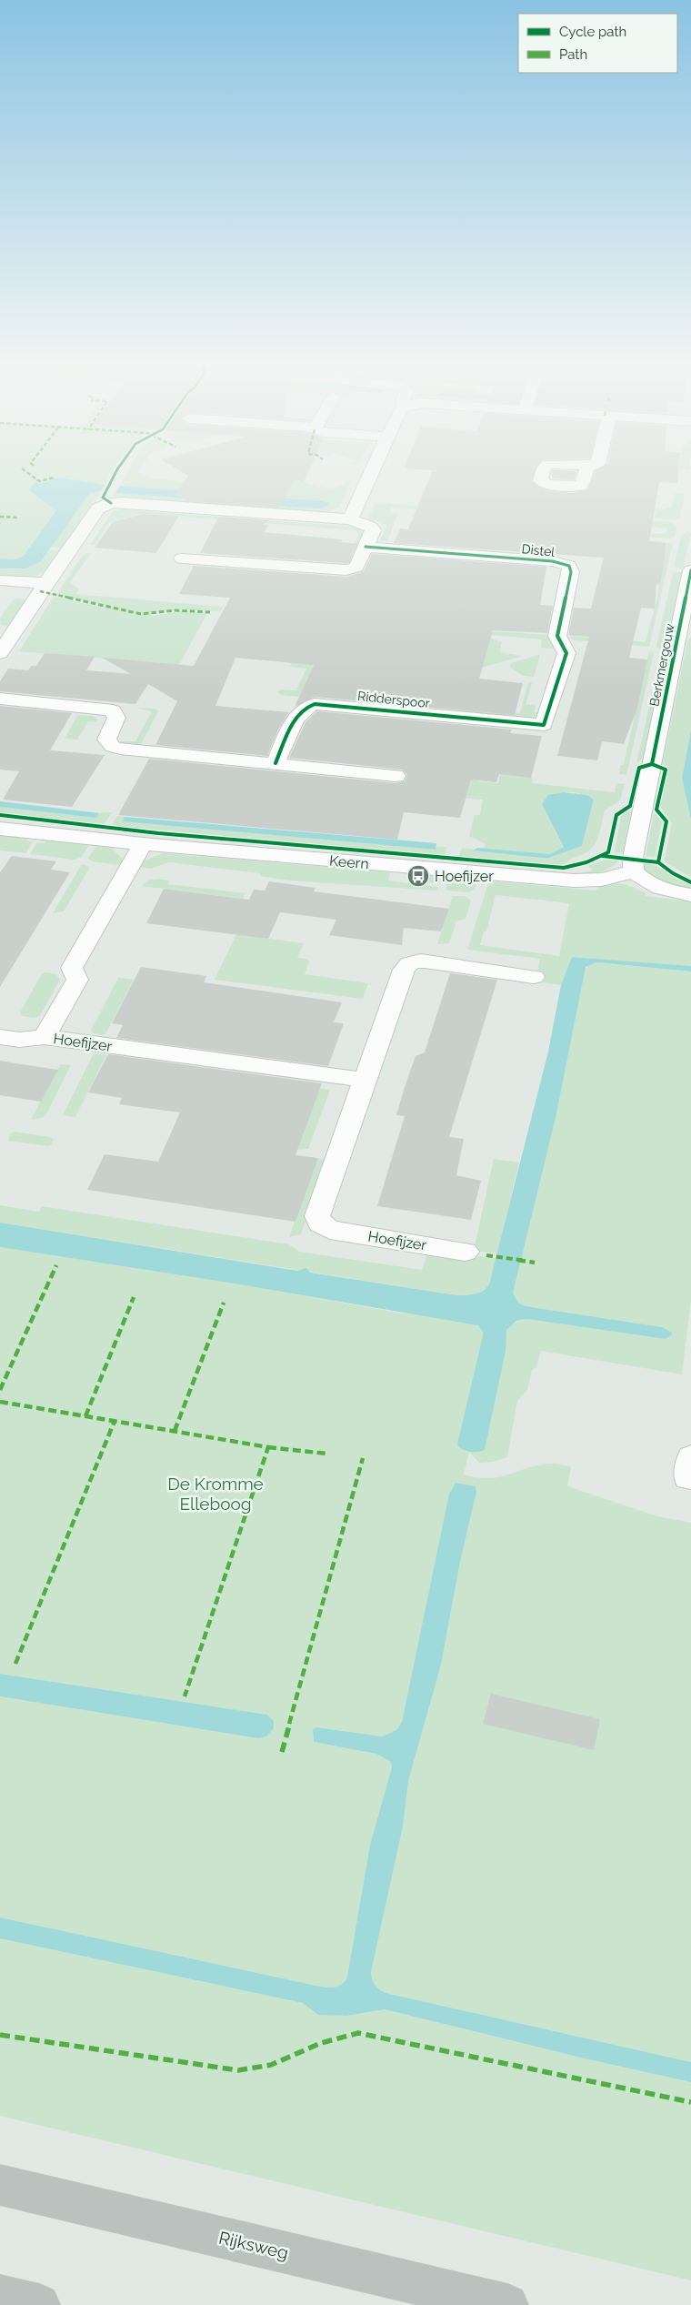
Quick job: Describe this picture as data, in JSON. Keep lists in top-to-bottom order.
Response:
{
  "streets": {
    "highway": ["Rijksweg"],
    "street": [
      "Distel",
      "Berkmergouw",
      "Ridderspoor",
      "Keern",
      "Hoefijzer"
    ]
  },
  "crossings": [
    ["Distel", "Ridderspoor"],
    ["Berkmergouw", "Keern"],
    ["Keern", "Hoefijzer"]
  ],
  "parks": ["De Kromme Elleboog"],
  "places": {
    "bus stop": ["Hoefijzer"]
  },
  "legend": ["Cycle path", "Path"]
}
